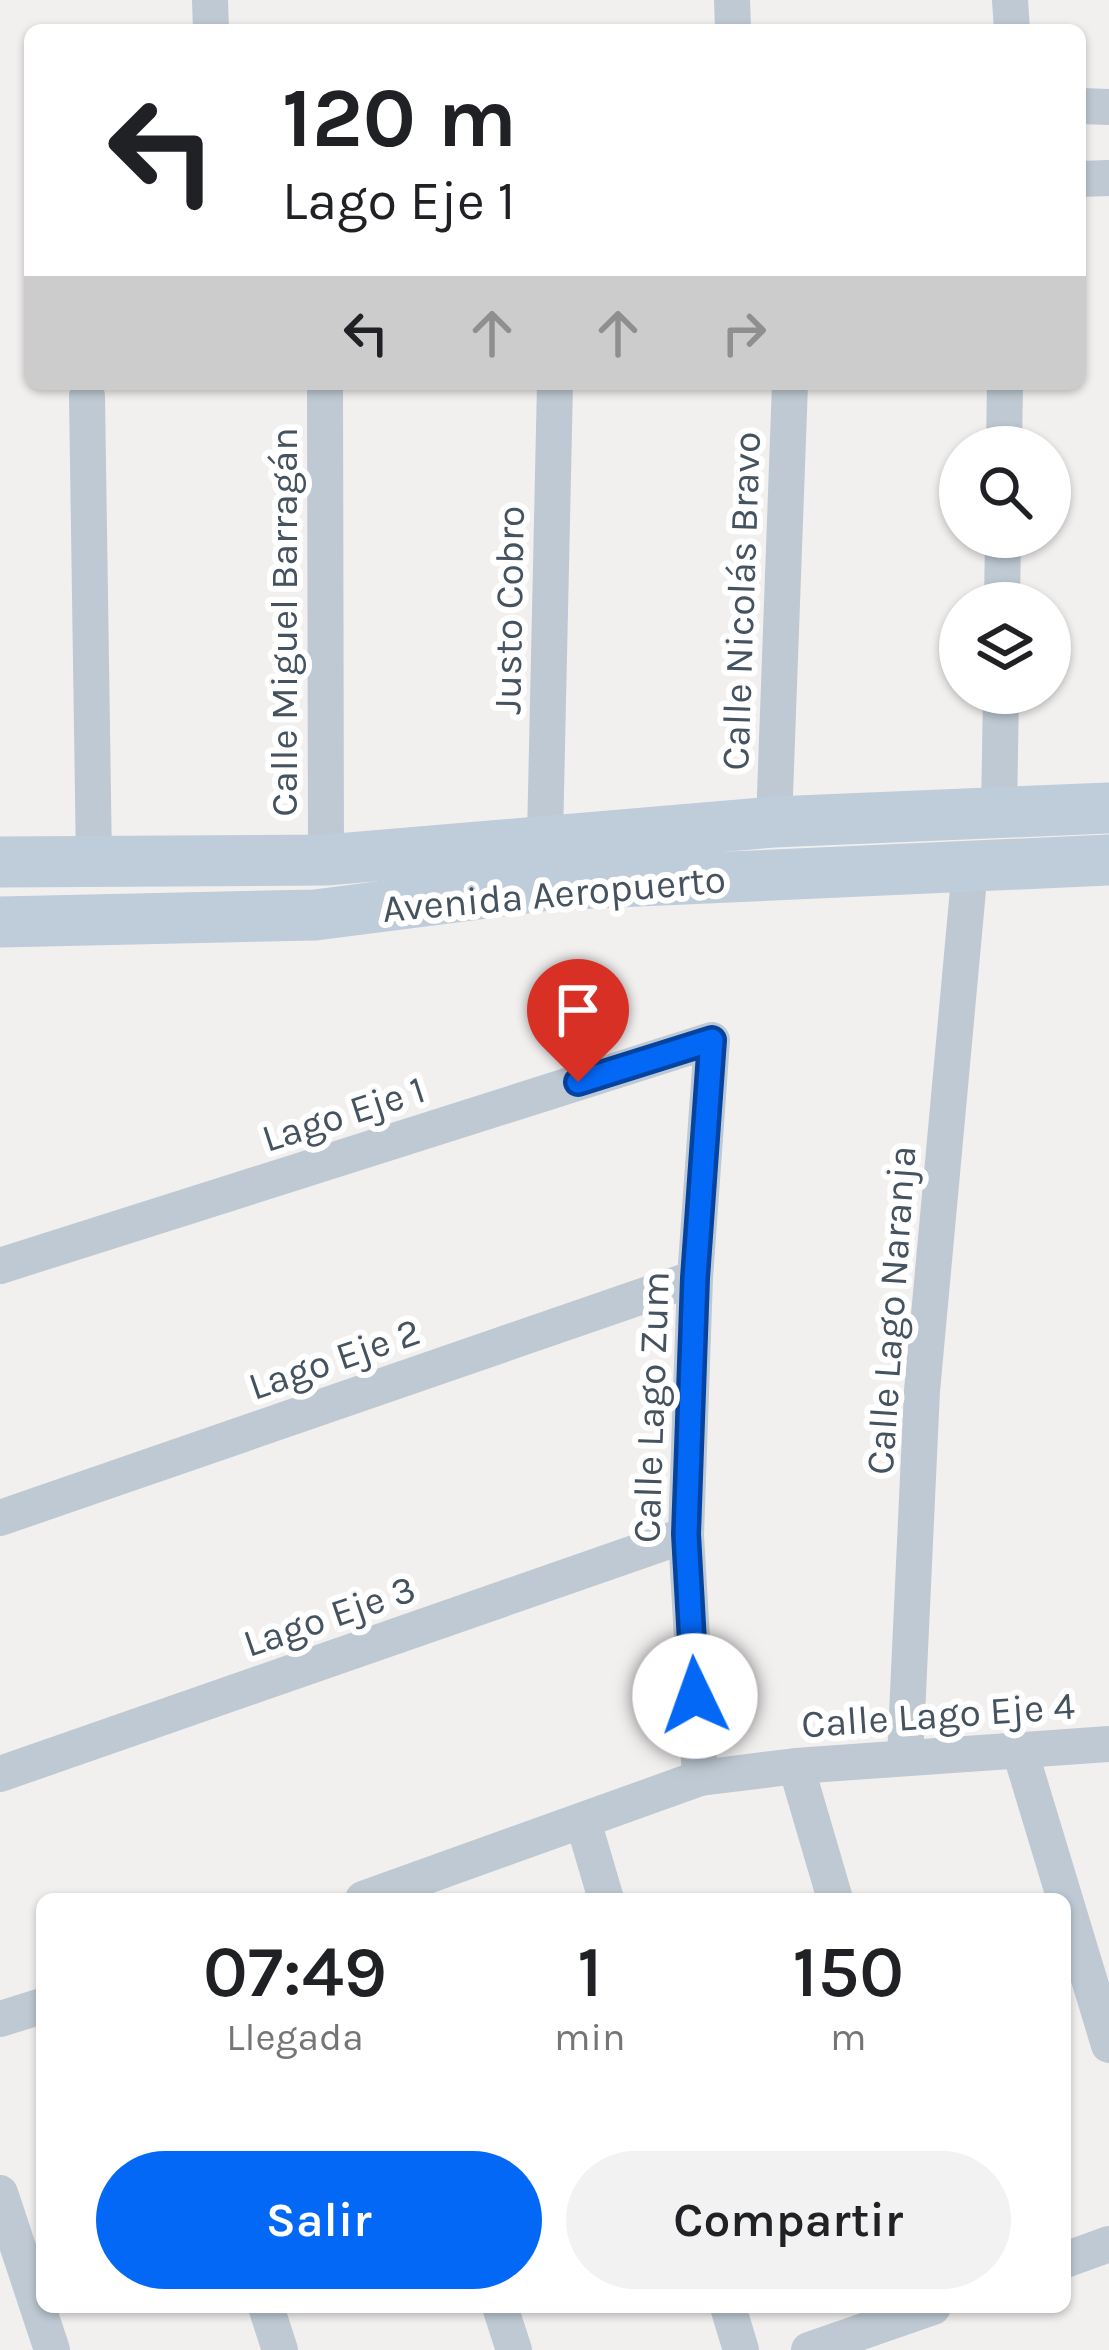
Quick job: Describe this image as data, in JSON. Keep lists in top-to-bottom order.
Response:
{
  "streets": {
    "street": [
      "Calle Nicolás Bravo",
      "Justo Cobro",
      "Calle Miguel Barragán",
      "Avenida Aeropuerto",
      "Lago Eje 1",
      "Calle Lago Naranja",
      "Lago Eje 2",
      "Calle Lago Zum",
      "Lago Eje 3",
      "Calle Lago Eje 4"
    ]
  },
  "crossings": [
    ["Calle Nicolás Bravo", "Avenida Aeropuerto"],
    ["Justo Cobro", "Avenida Aeropuerto"],
    ["Calle Miguel Barragán", "Avenida Aeropuerto"],
    ["Avenida Aeropuerto", "Calle Lago Naranja"],
    ["Lago Eje 1", "Calle Lago Zum"],
    ["Calle Lago Naranja", "Calle Lago Eje 4"],
    ["Lago Eje 2", "Calle Lago Zum"],
    ["Calle Lago Zum", "Lago Eje 3"],
    ["Calle Lago Zum", "Calle Lago Eje 4"]
  ],
  "page": {
    "turn": ["120 m", "Lago Eje 1"],
    "eta": [
      "07:49",
      "Llegada",
      "1",
      "min",
      "150",
      "m"
    ],
    "buttons": ["Salir", "Compartir"]
  }
}
